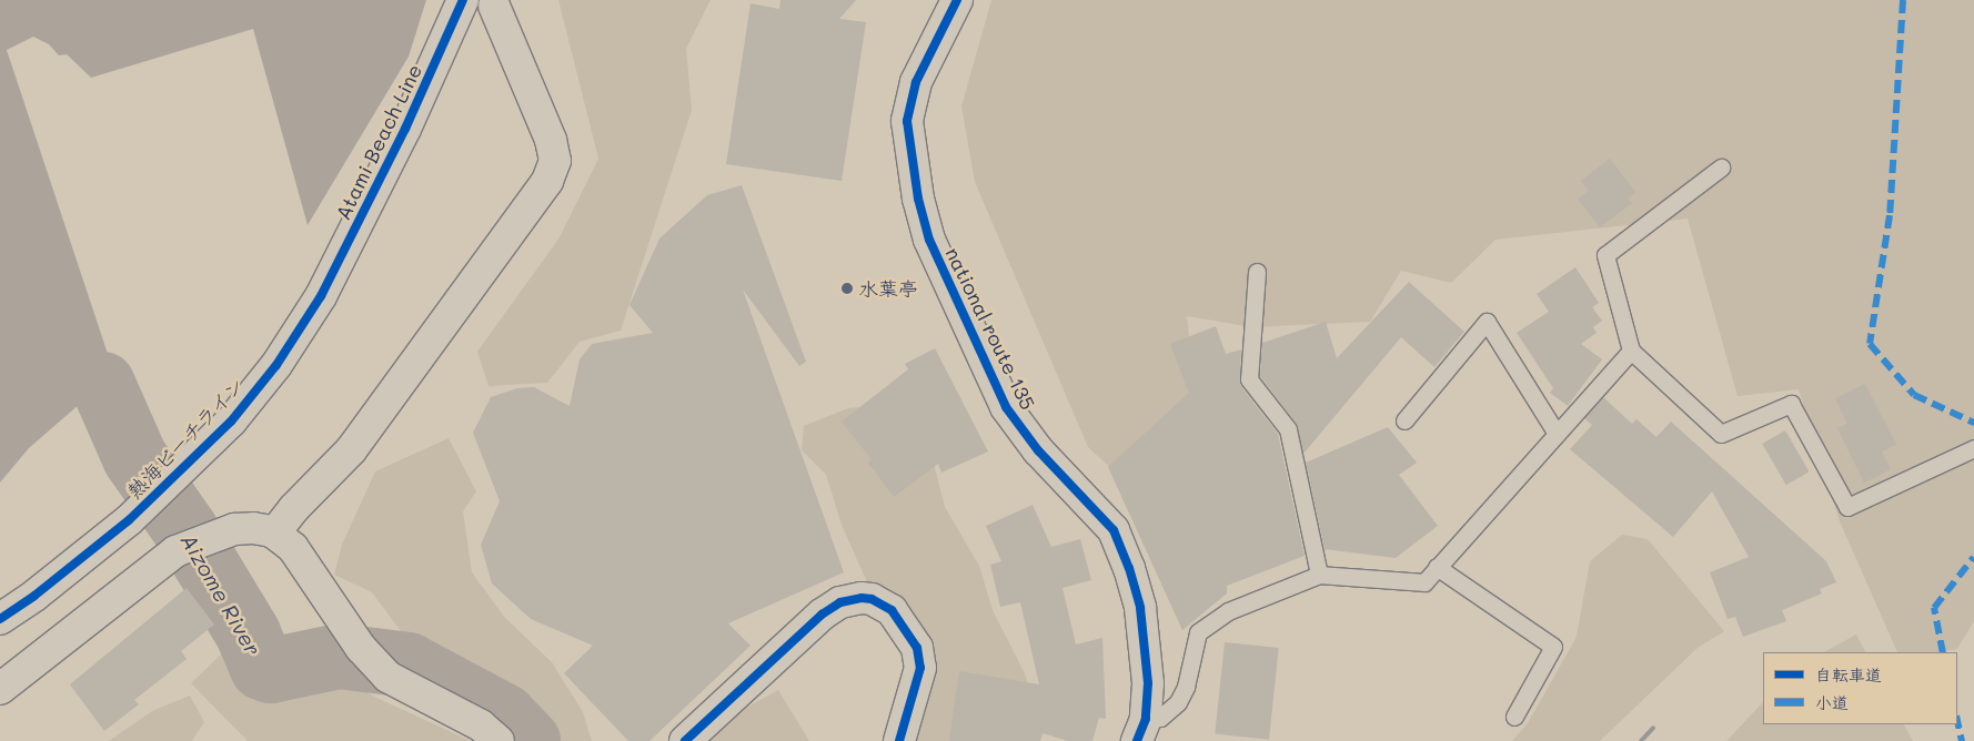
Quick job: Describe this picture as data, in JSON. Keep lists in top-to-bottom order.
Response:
{
  "streets": {
    "main road": ["Atami Beach Line", "national route 135", "熱海ビーチライン"]
  },
  "crossings": [
    ["Atami Beach Line", "熱海ビーチライン"]
  ],
  "water": ["Aizome River"],
  "places": ["水葉亭"],
  "legend": ["自転車道", "小道"]
}
